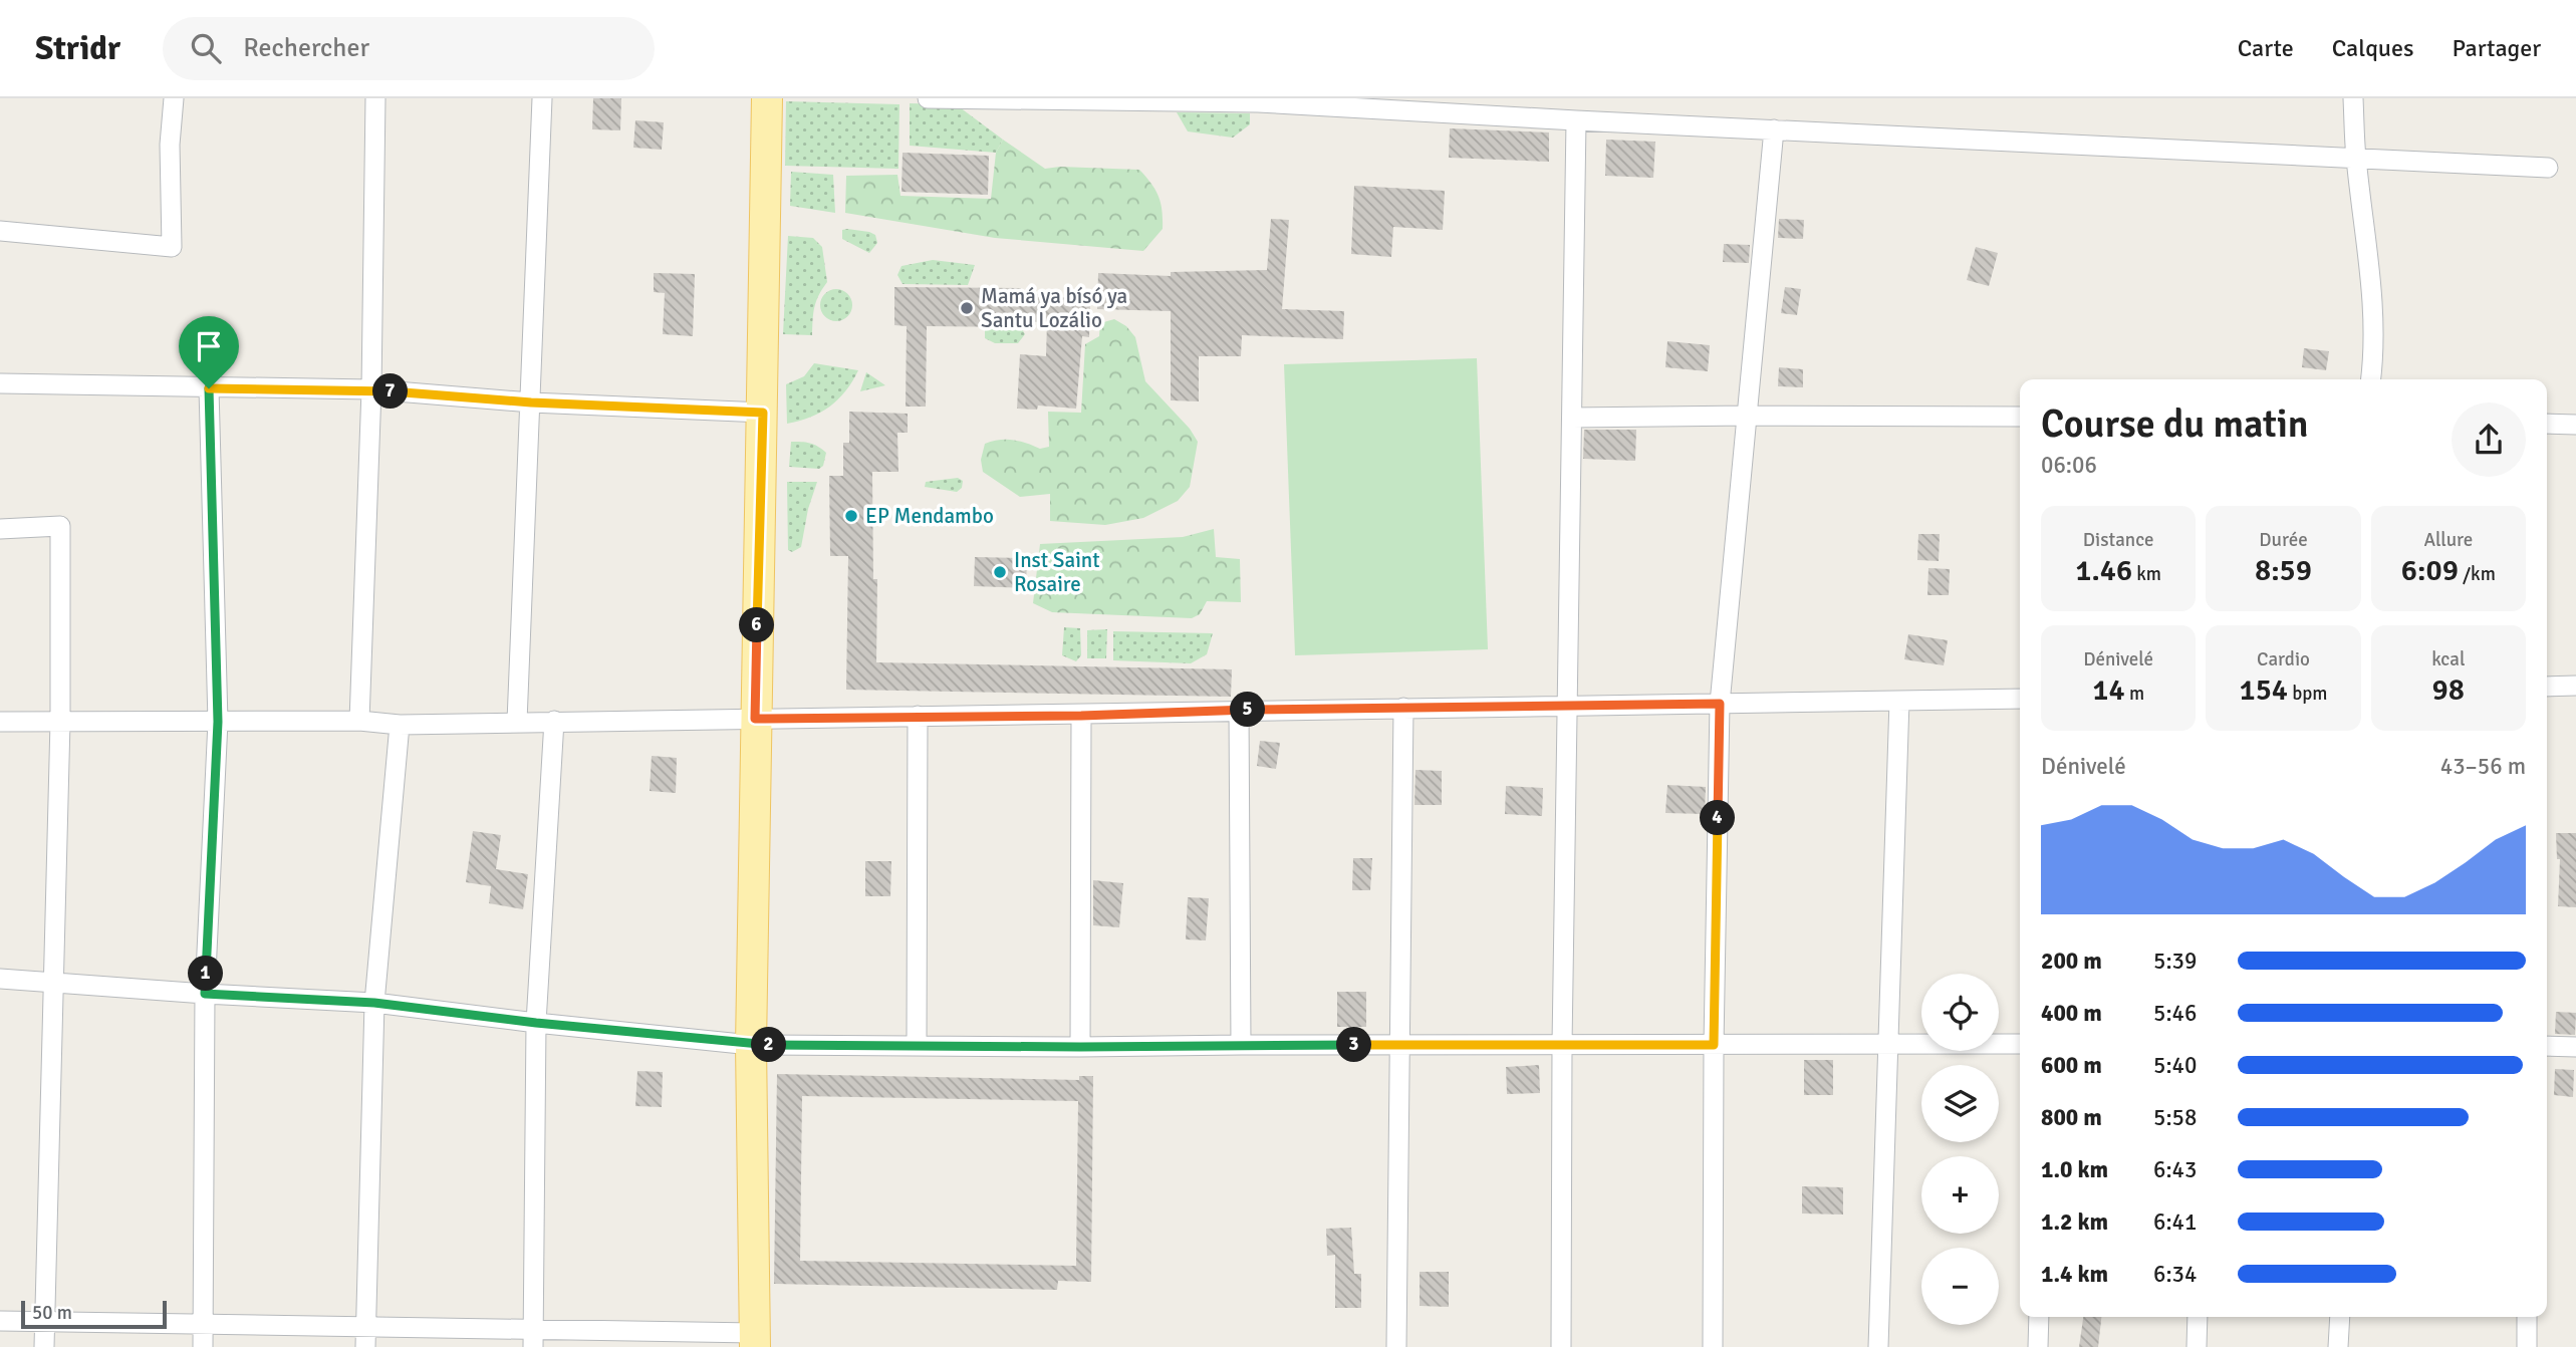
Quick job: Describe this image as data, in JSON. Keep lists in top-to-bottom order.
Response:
{
  "places": ["Mamá ya bísó ya Santu Lozálio", "EP Mendambo", "Inst Saint Rosaire"],
  "scale_bar": "50 m",
  "page": {
    "header": "Stridr",
    "search": "Rechercher",
    "nav": ["Carte", "Calques", "Partager"],
    "pins": [
      "7",
      "6",
      "5",
      "4",
      "1",
      "2",
      "3"
    ],
    "heading": ["Course du matin", "06:06"],
    "stats": [
      ["Distance", "1.46 km"],
      ["Durée", "8:59"],
      ["Allure", "6:09 /km"],
      ["Dénivelé", "14 m"],
      ["Cardio", "154 bpm"],
      ["kcal", "98"]
    ],
    "chart": ["Dénivelé", "43–56 m"],
    "list": [
      {
        "name": "200 m",
        "note": "5:39"
      },
      {
        "name": "400 m",
        "note": "5:46"
      },
      {
        "name": "600 m",
        "note": "5:40"
      },
      {
        "name": "800 m",
        "note": "5:58"
      },
      {
        "name": "1.0 km",
        "note": "6:43"
      },
      {
        "name": "1.2 km",
        "note": "6:41"
      },
      {
        "name": "1.4 km",
        "note": "6:34"
      }
    ],
    "map_buttons": ["+", "−"],
    "scale": "50 m"
  }
}
